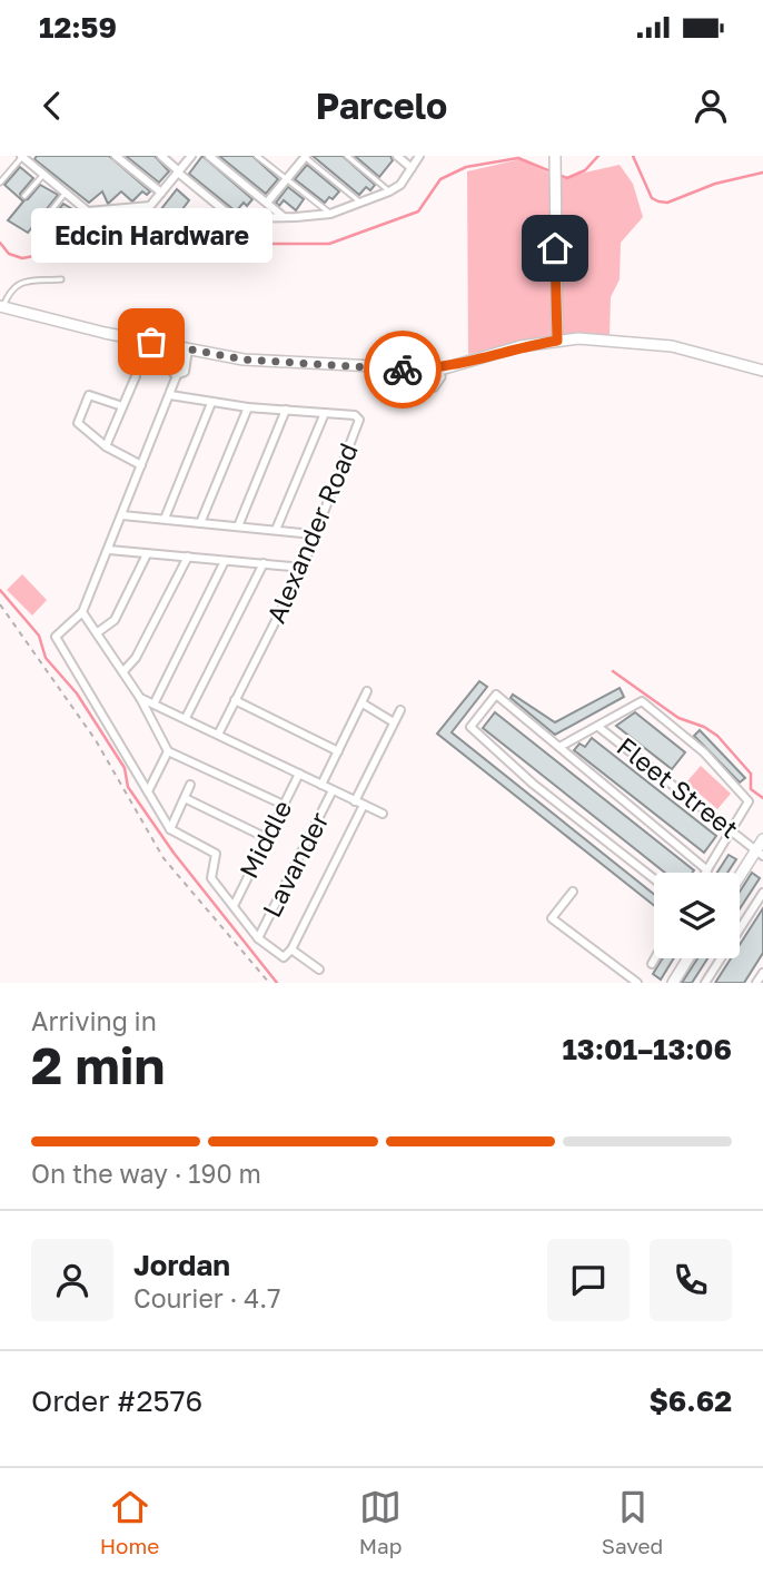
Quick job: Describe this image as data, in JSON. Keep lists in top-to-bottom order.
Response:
{
  "streets": {
    "street": [
      "Alexander Road",
      "Fleet Street",
      "Middle",
      "Lavander"
    ]
  },
  "places": ["Edcin Hardware"],
  "page": {
    "status": "12:59",
    "header": "Parcelo",
    "bubble": "Edcin Hardware",
    "heading": ["2 min", "Arriving in", "13:01–13:06"],
    "panel": [
      "Jordan",
      "Courier · 4.7",
      "Order #2576",
      "$6.62"
    ],
    "bar": "On the way · 190 m",
    "tabs": ["Home", "Map", "Saved"]
  }
}
